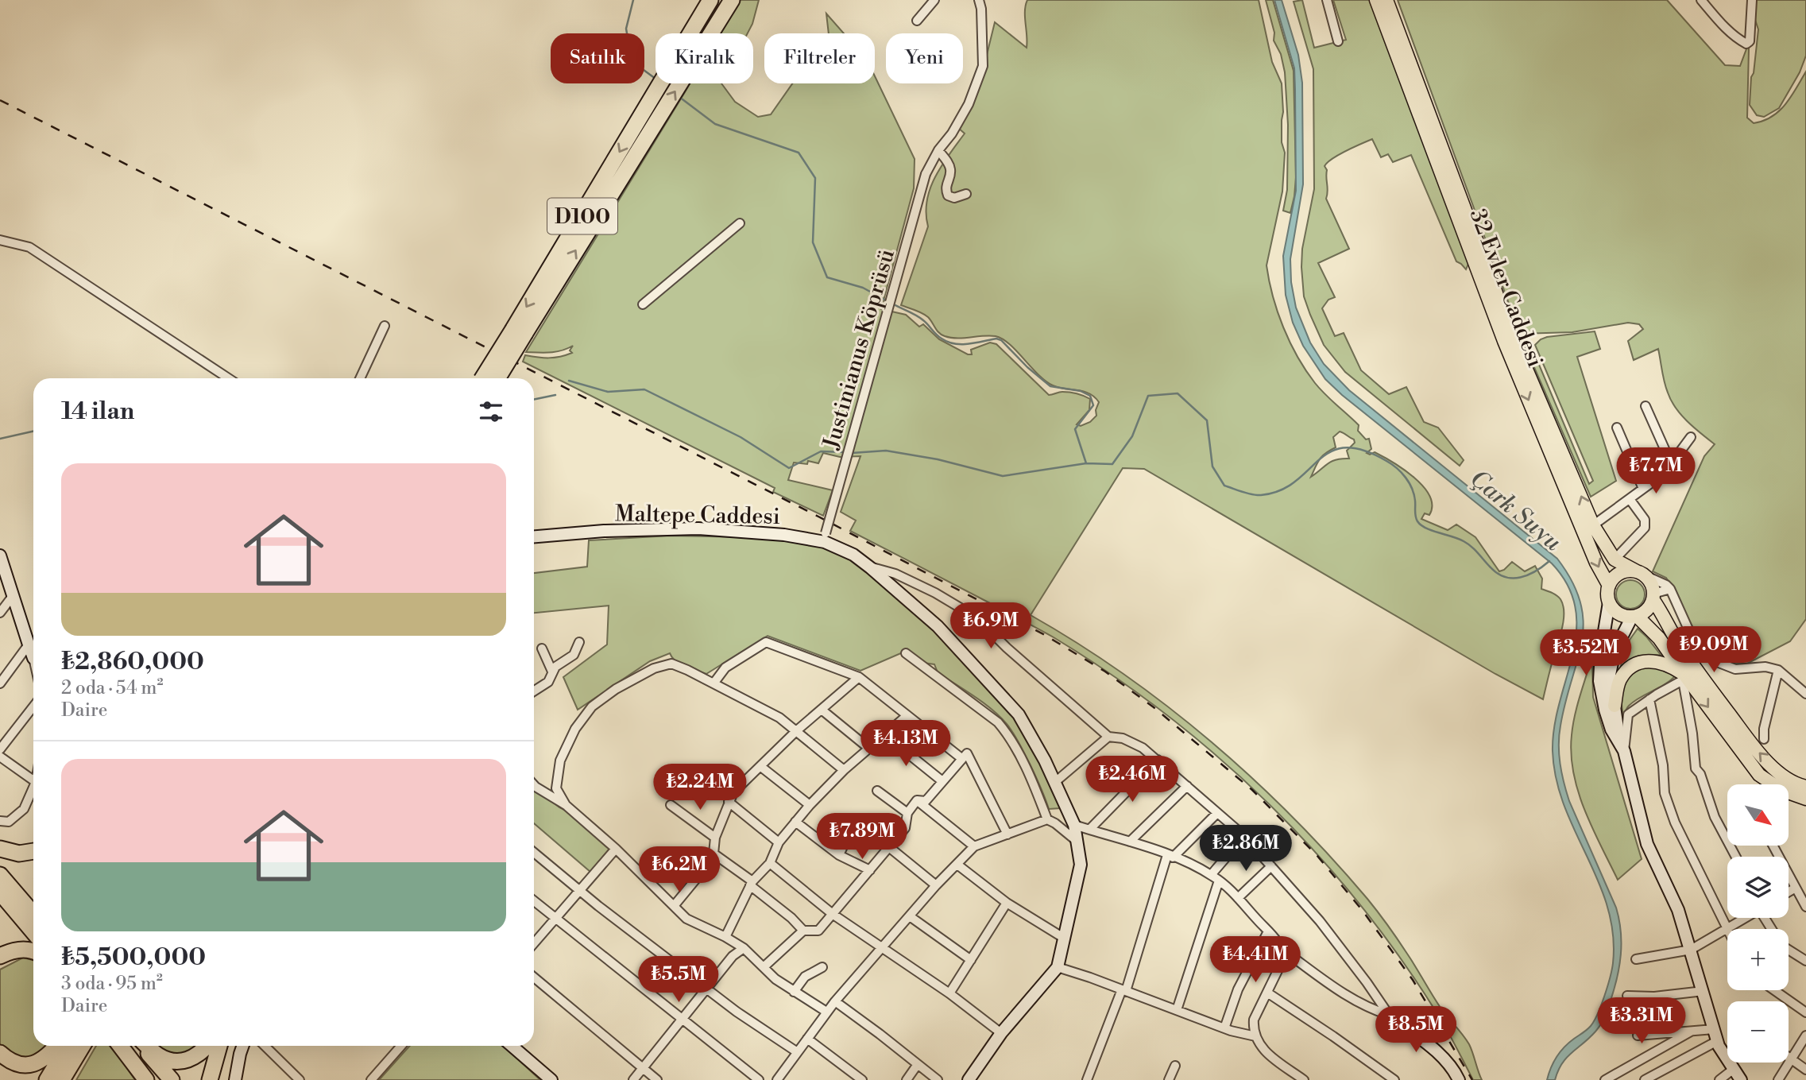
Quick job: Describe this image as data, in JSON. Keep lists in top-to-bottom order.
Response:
{
  "streets": {
    "highway": ["D100"],
    "main road": ["32 Evler Caddesi"],
    "street": ["Justinianus Köprüsü", "Maltepe Caddesi"]
  },
  "crossings": [
    ["Justinianus Köprüsü", "Maltepe Caddesi"]
  ],
  "water": ["Çark Suyu"],
  "north": "bottom right",
  "page": {
    "chip": [
      "Satılık",
      "Kiralık",
      "Filtreler",
      "Yeni"
    ],
    "heading": "14 ilan",
    "list": [
      {
        "name": "₺2,860,000",
        "note": "2 oda · 54 m² · Daire"
      },
      {
        "name": "₺5,500,000",
        "note": "3 oda · 95 m² · Daire"
      }
    ],
    "price": [
      "₺7.7M",
      "₺6.9M",
      "₺9.09M",
      "₺3.52M",
      "₺4.13M",
      "₺2.46M",
      "₺2.24M",
      "₺7.89M",
      "₺2.86M",
      "₺6.2M",
      "₺4.41M",
      "₺5.5M",
      "₺3.31M",
      "₺8.5M"
    ],
    "map_buttons": ["+", "−"]
  }
}
